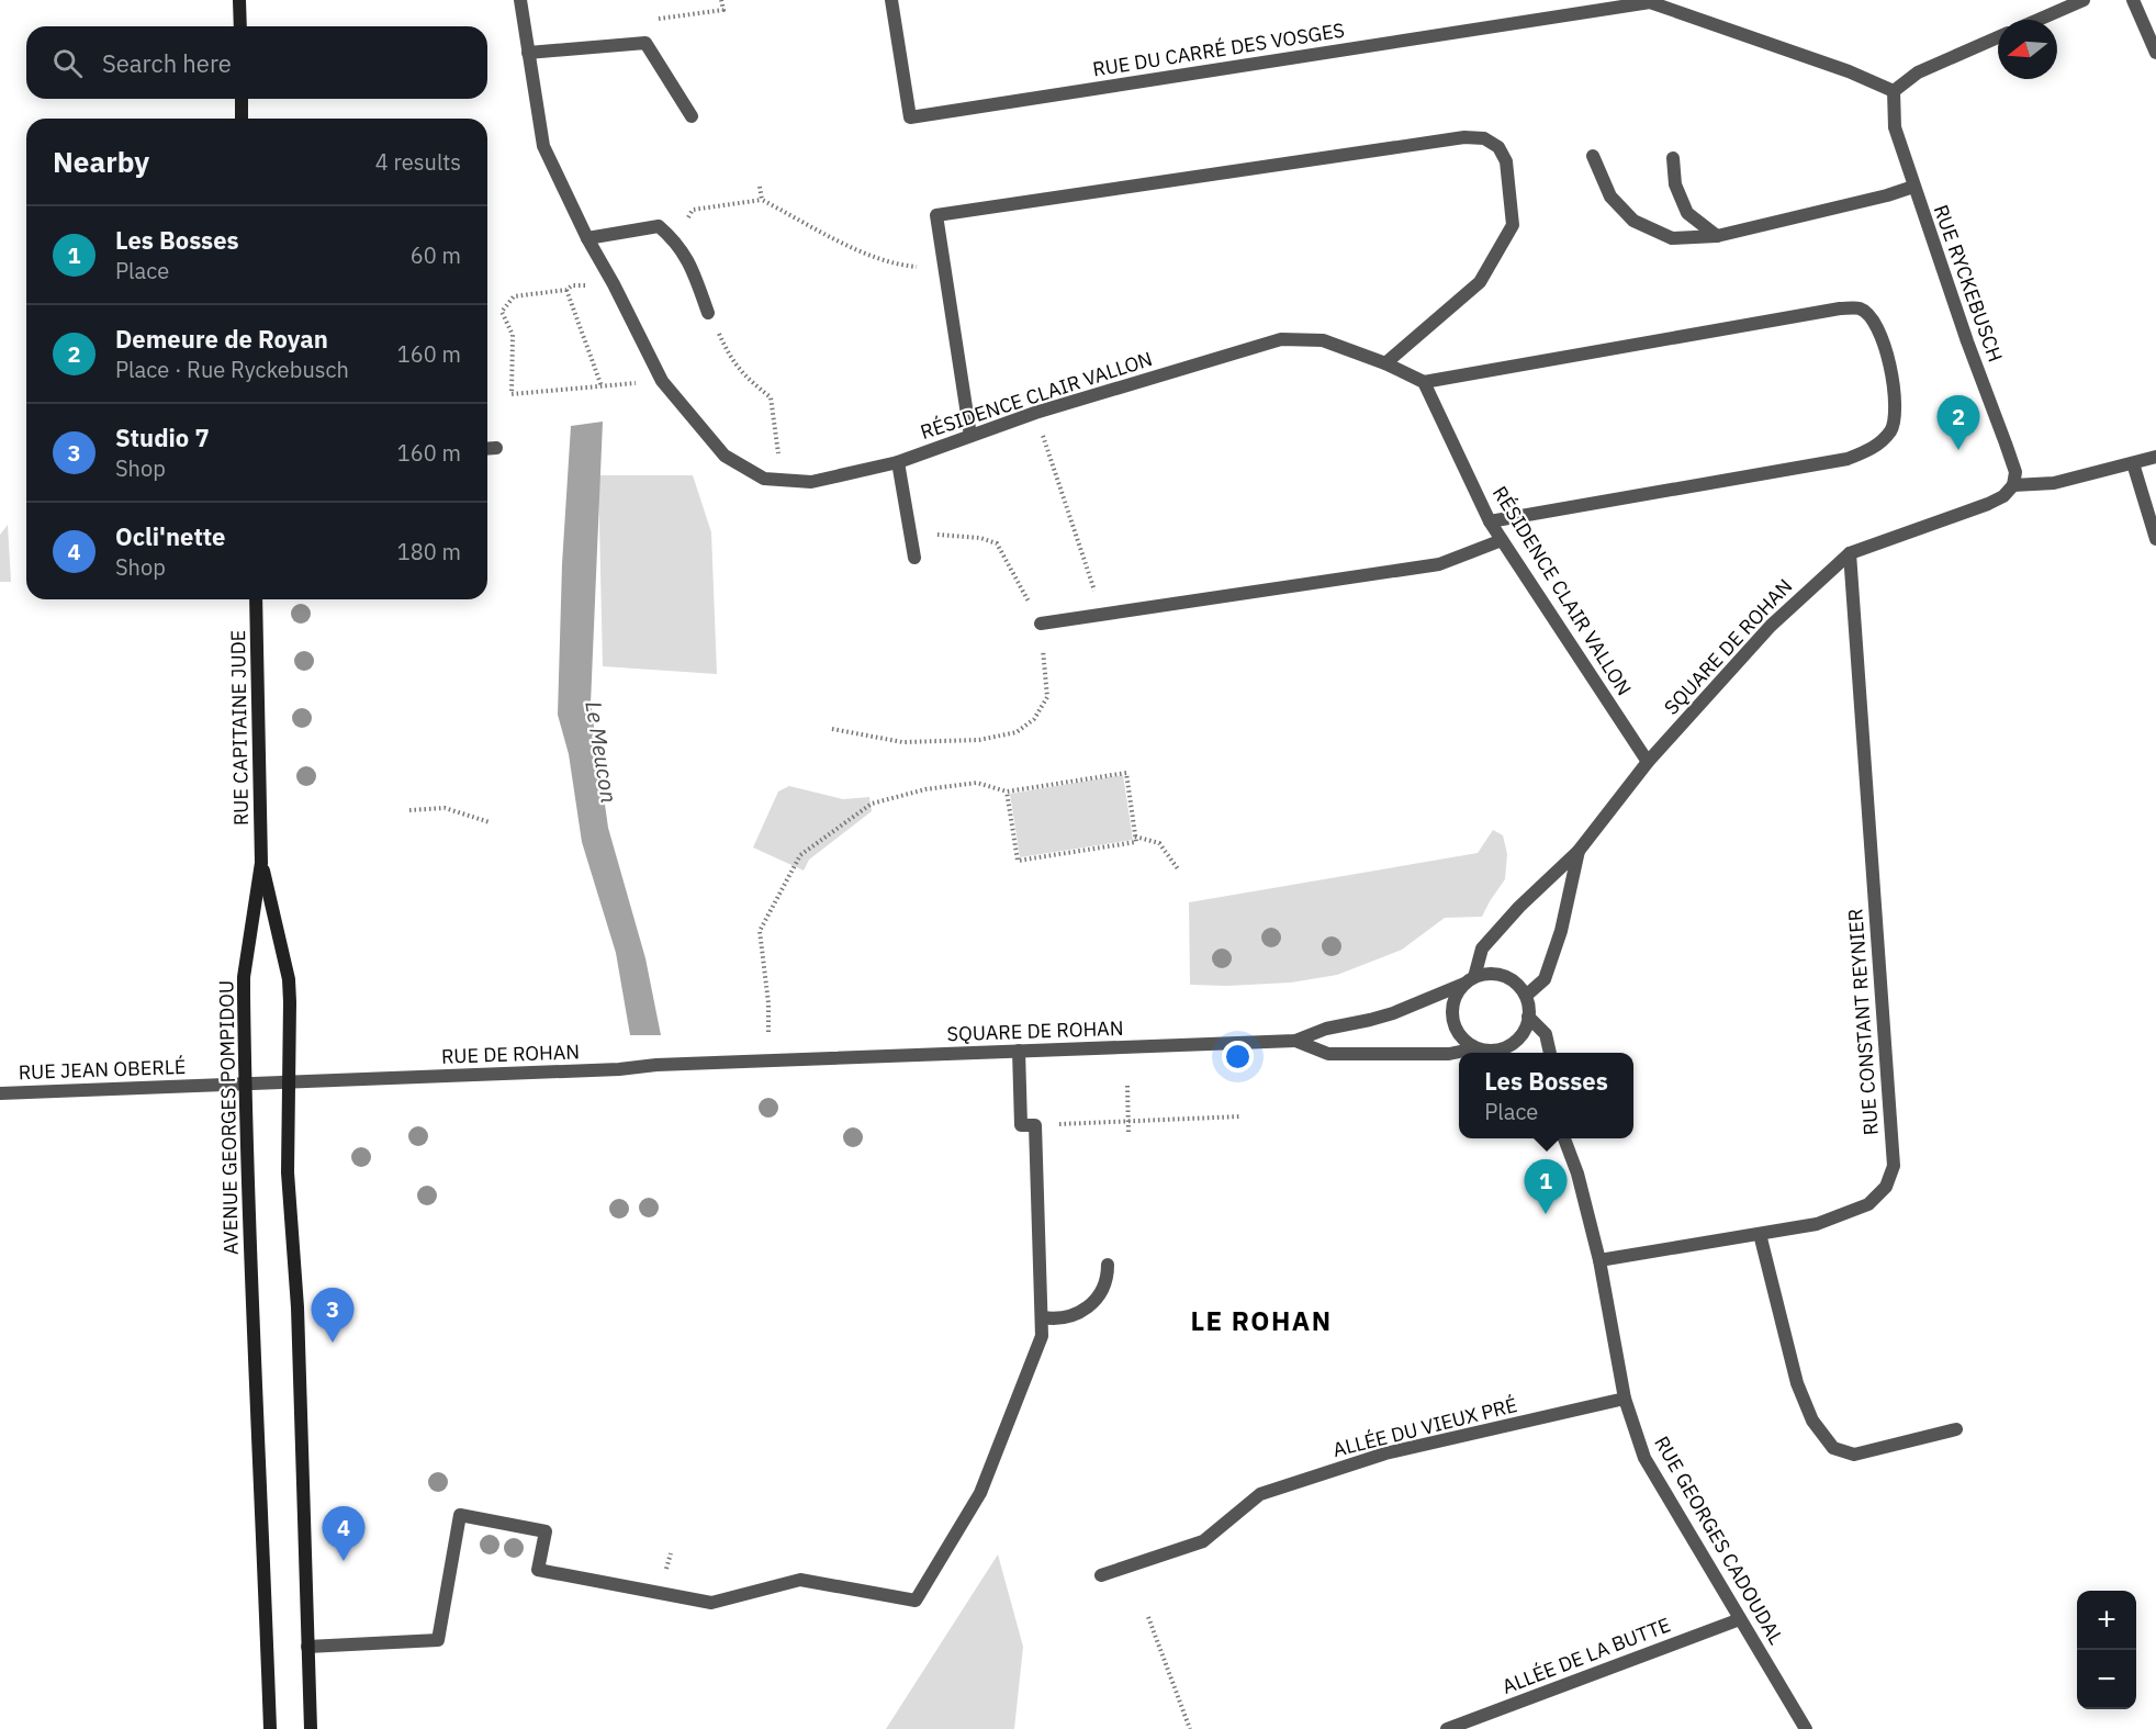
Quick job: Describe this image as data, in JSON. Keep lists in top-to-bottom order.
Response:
{
  "streets": {
    "main road": ["RUE CAPITAINE JUDE", "AVENUE GEORGES POMPIDOU"],
    "street": [
      "RUE DU CARRÉ DES VOSGES",
      "RUE RYCKEBUSCH",
      "RÉSIDENCE CLAIR VALLON",
      "SQUARE DE ROHAN",
      "RUE CONSTANT REYNIER",
      "RUE DE ROHAN",
      "RUE JEAN OBERLÉ",
      "ALLÉE DU VIEUX PRÉ",
      "RUE GEORGES CADOUDAL",
      "ALLÉE DE LA BUTTE"
    ]
  },
  "crossings": [
    ["RUE DU CARRÉ DES VOSGES", "RUE RYCKEBUSCH"],
    ["RUE RYCKEBUSCH", "SQUARE DE ROHAN"],
    ["RÉSIDENCE CLAIR VALLON", "SQUARE DE ROHAN"],
    ["SQUARE DE ROHAN", "RUE CONSTANT REYNIER"],
    ["SQUARE DE ROHAN", "RUE DE ROHAN"],
    ["RUE CAPITAINE JUDE", "AVENUE GEORGES POMPIDOU"],
    ["RUE CONSTANT REYNIER", "RUE GEORGES CADOUDAL"],
    ["RUE DE ROHAN", "RUE JEAN OBERLÉ"],
    ["RUE DE ROHAN", "AVENUE GEORGES POMPIDOU"],
    ["RUE JEAN OBERLÉ", "AVENUE GEORGES POMPIDOU"],
    ["ALLÉE DU VIEUX PRÉ", "RUE GEORGES CADOUDAL"],
    ["RUE GEORGES CADOUDAL", "ALLÉE DE LA BUTTE"]
  ],
  "districts": ["LE ROHAN"],
  "water": ["Le Meucon"],
  "north": "left",
  "page": {
    "search": "Search here",
    "heading": ["Nearby", "4 results"],
    "list": [
      {
        "mark": "1",
        "name": "Les Bosses",
        "note": "Place",
        "value": "60 m"
      },
      {
        "mark": "2",
        "name": "Demeure de Royan",
        "note": "Place · Rue Ryckebusch",
        "value": "160 m"
      },
      {
        "mark": "3",
        "name": "Studio 7",
        "note": "Shop",
        "value": "160 m"
      },
      {
        "mark": "4",
        "name": "Ocli'nette",
        "note": "Shop",
        "value": "180 m"
      }
    ],
    "pins": [
      "2",
      "1",
      "3",
      "4"
    ],
    "popup": ["Les Bosses", "Place"],
    "map_buttons": ["+", "−"]
  }
}
